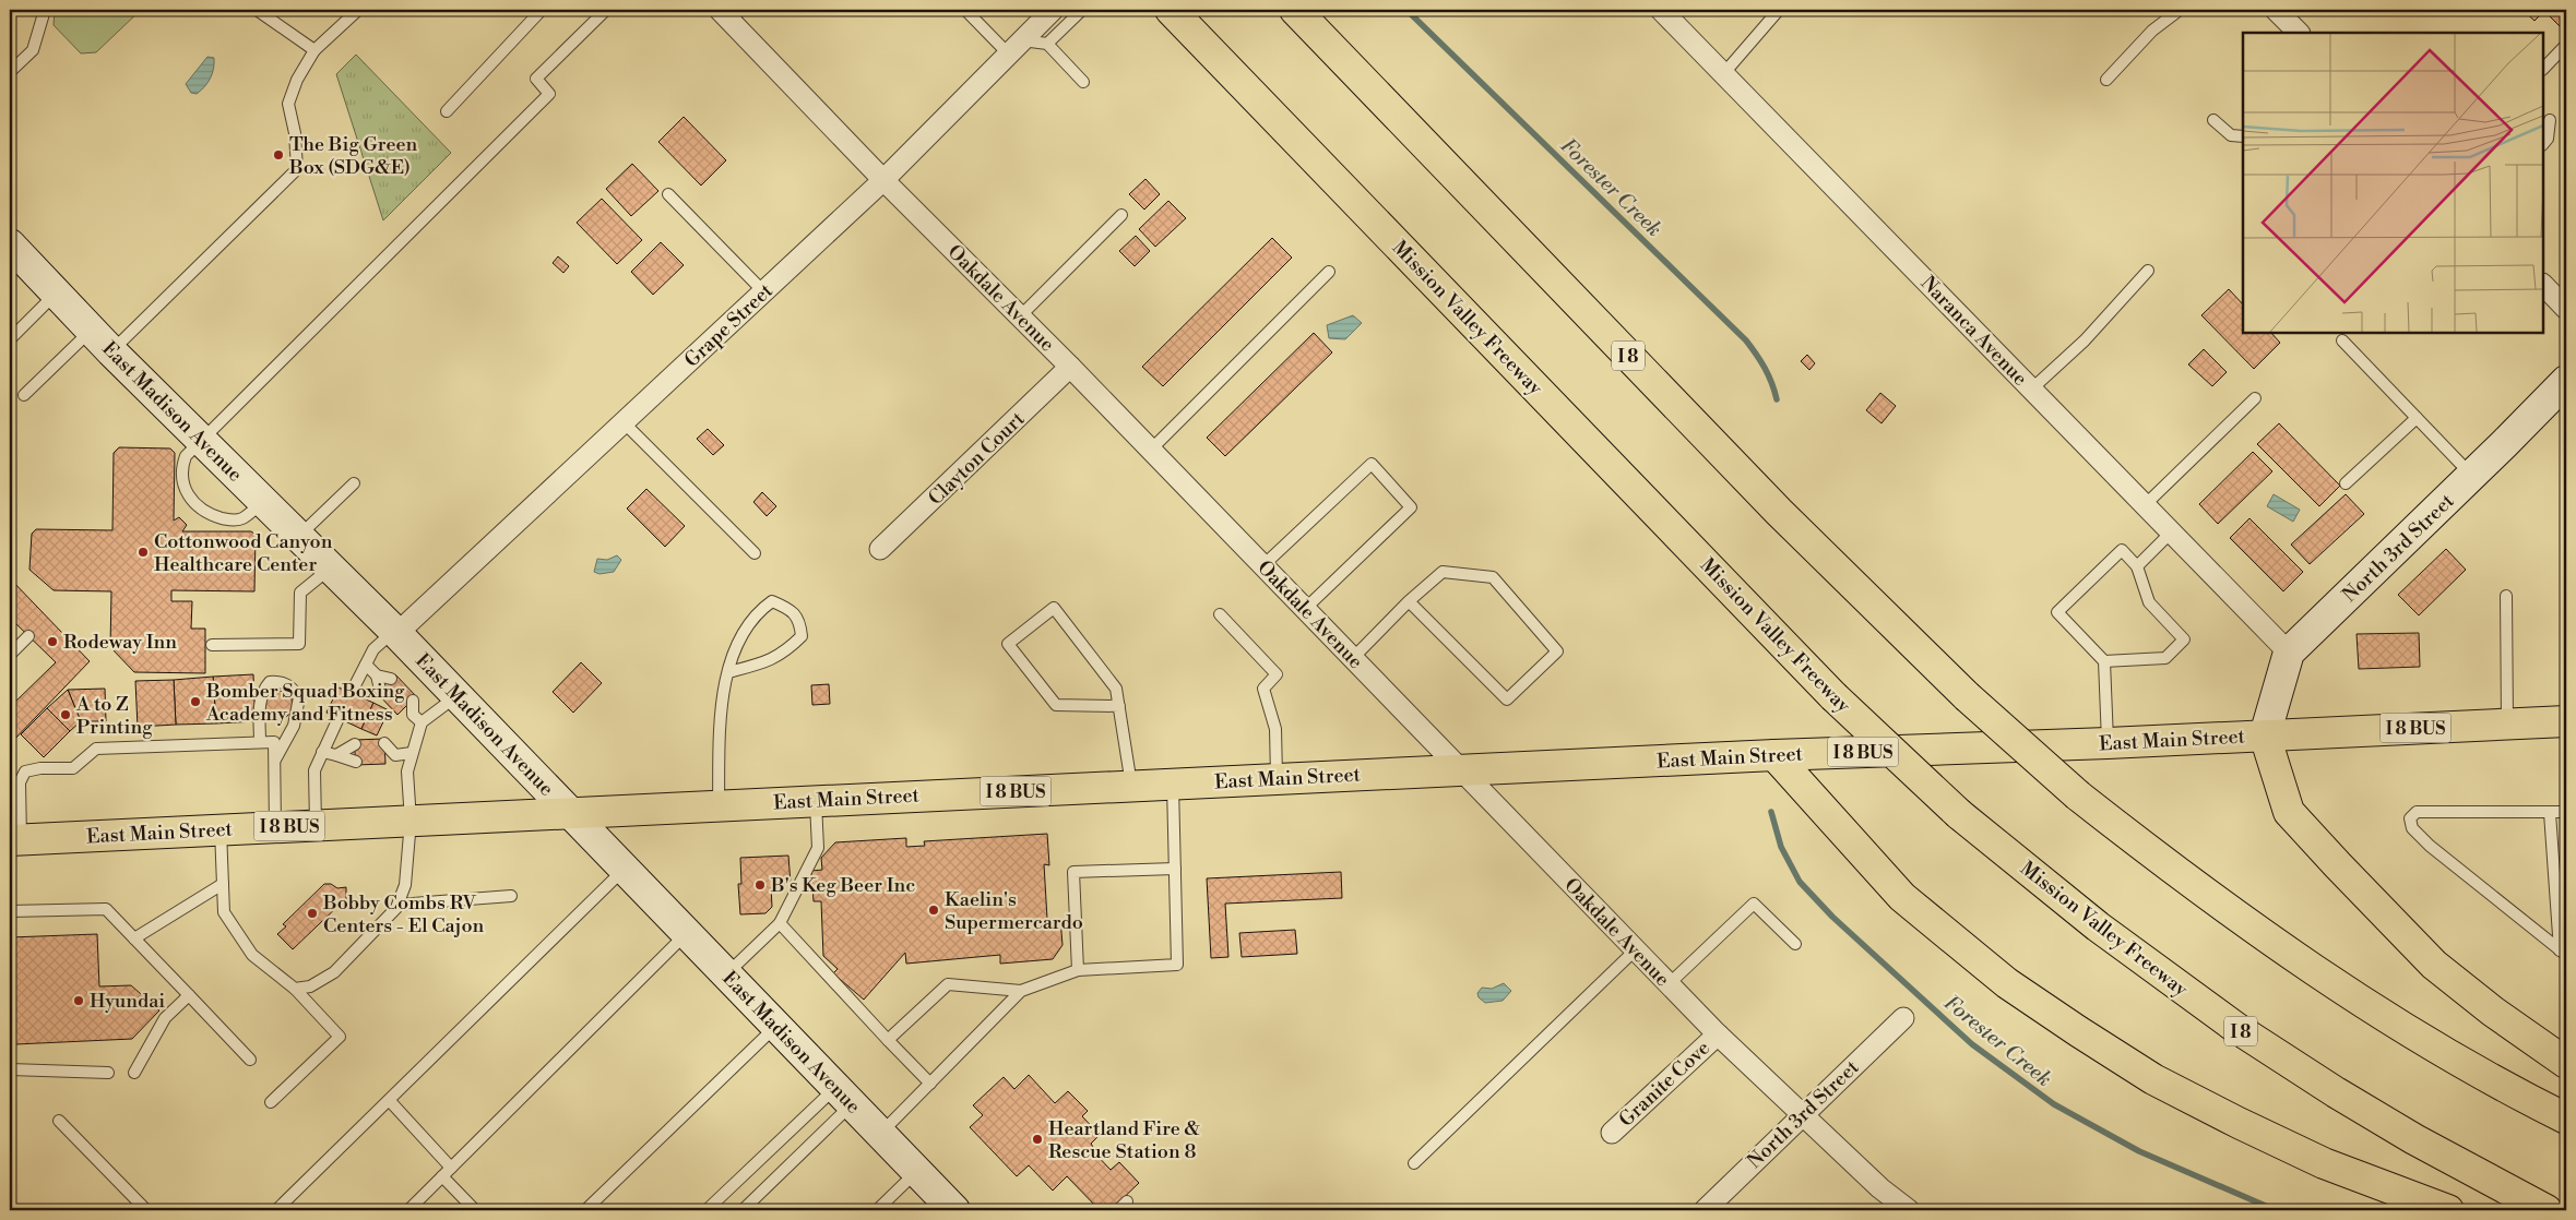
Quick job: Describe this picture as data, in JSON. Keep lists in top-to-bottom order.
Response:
{
  "streets": {
    "main road": [
      "Mission Valley Freeway",
      "I 8",
      "I 8 BUS",
      "East Main Street"
    ],
    "street": [
      "Oakdale Avenue",
      "Grape Street",
      "Naranca Avenue",
      "East Madison Avenue",
      "Clayton Court",
      "North 3rd Street",
      "Granite Cove"
    ]
  },
  "crossings": [
    ["Oakdale Avenue", "Grape Street"],
    ["Oakdale Avenue", "Clayton Court"],
    ["Oakdale Avenue", "North 3rd Street"],
    ["Oakdale Avenue", "East Main Street"],
    ["Oakdale Avenue", "Granite Cove"],
    ["Grape Street", "East Madison Avenue"],
    ["Naranca Avenue", "North 3rd Street"],
    ["East Madison Avenue", "East Main Street"],
    ["North 3rd Street", "East Main Street"]
  ],
  "water": ["Forester Creek"],
  "places": [
    "The Big Green Box (SDG&E)",
    "Cottonwood Canyon Healthcare Center",
    "Rodeway Inn",
    "Bomber Squad Boxing Academy and Fitness",
    "A to Z Printing",
    "B's Keg Beer Inc",
    "Kaelin's Supermercardo",
    "Bobby Combs RV Centers - El Cajon",
    "Hyundai",
    "Heartland Fire & Rescue Station 8"
  ]
}
